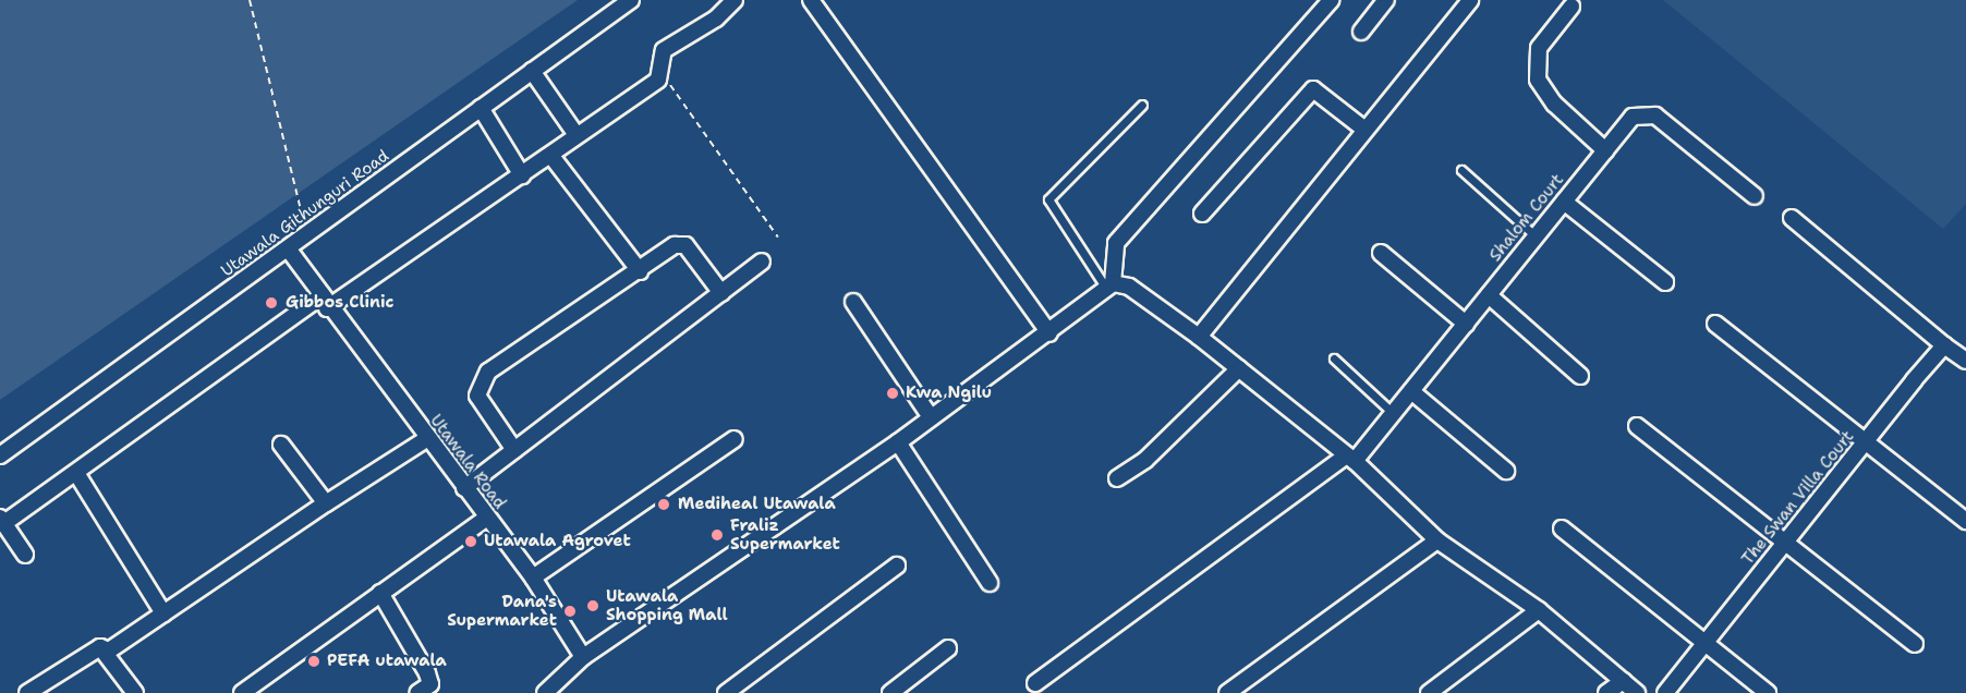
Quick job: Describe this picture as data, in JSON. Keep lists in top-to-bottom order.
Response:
{
  "streets": {
    "street": [
      "Utawala Githunguri Road",
      "Shalom Court",
      "Utawala Road",
      "The Swan Villa Court"
    ]
  },
  "crossings": [
    ["Utawala Githunguri Road", "Utawala Road"]
  ],
  "places": [
    "Gibbos Clinic",
    "Kwa Ngilu",
    "Mediheal Utawala",
    "Fraliz Supermarket",
    "Utawala Agrovet",
    "Utawala Shopping Mall",
    "Dana's Supermarket",
    "PEFA utawala"
  ]
}
